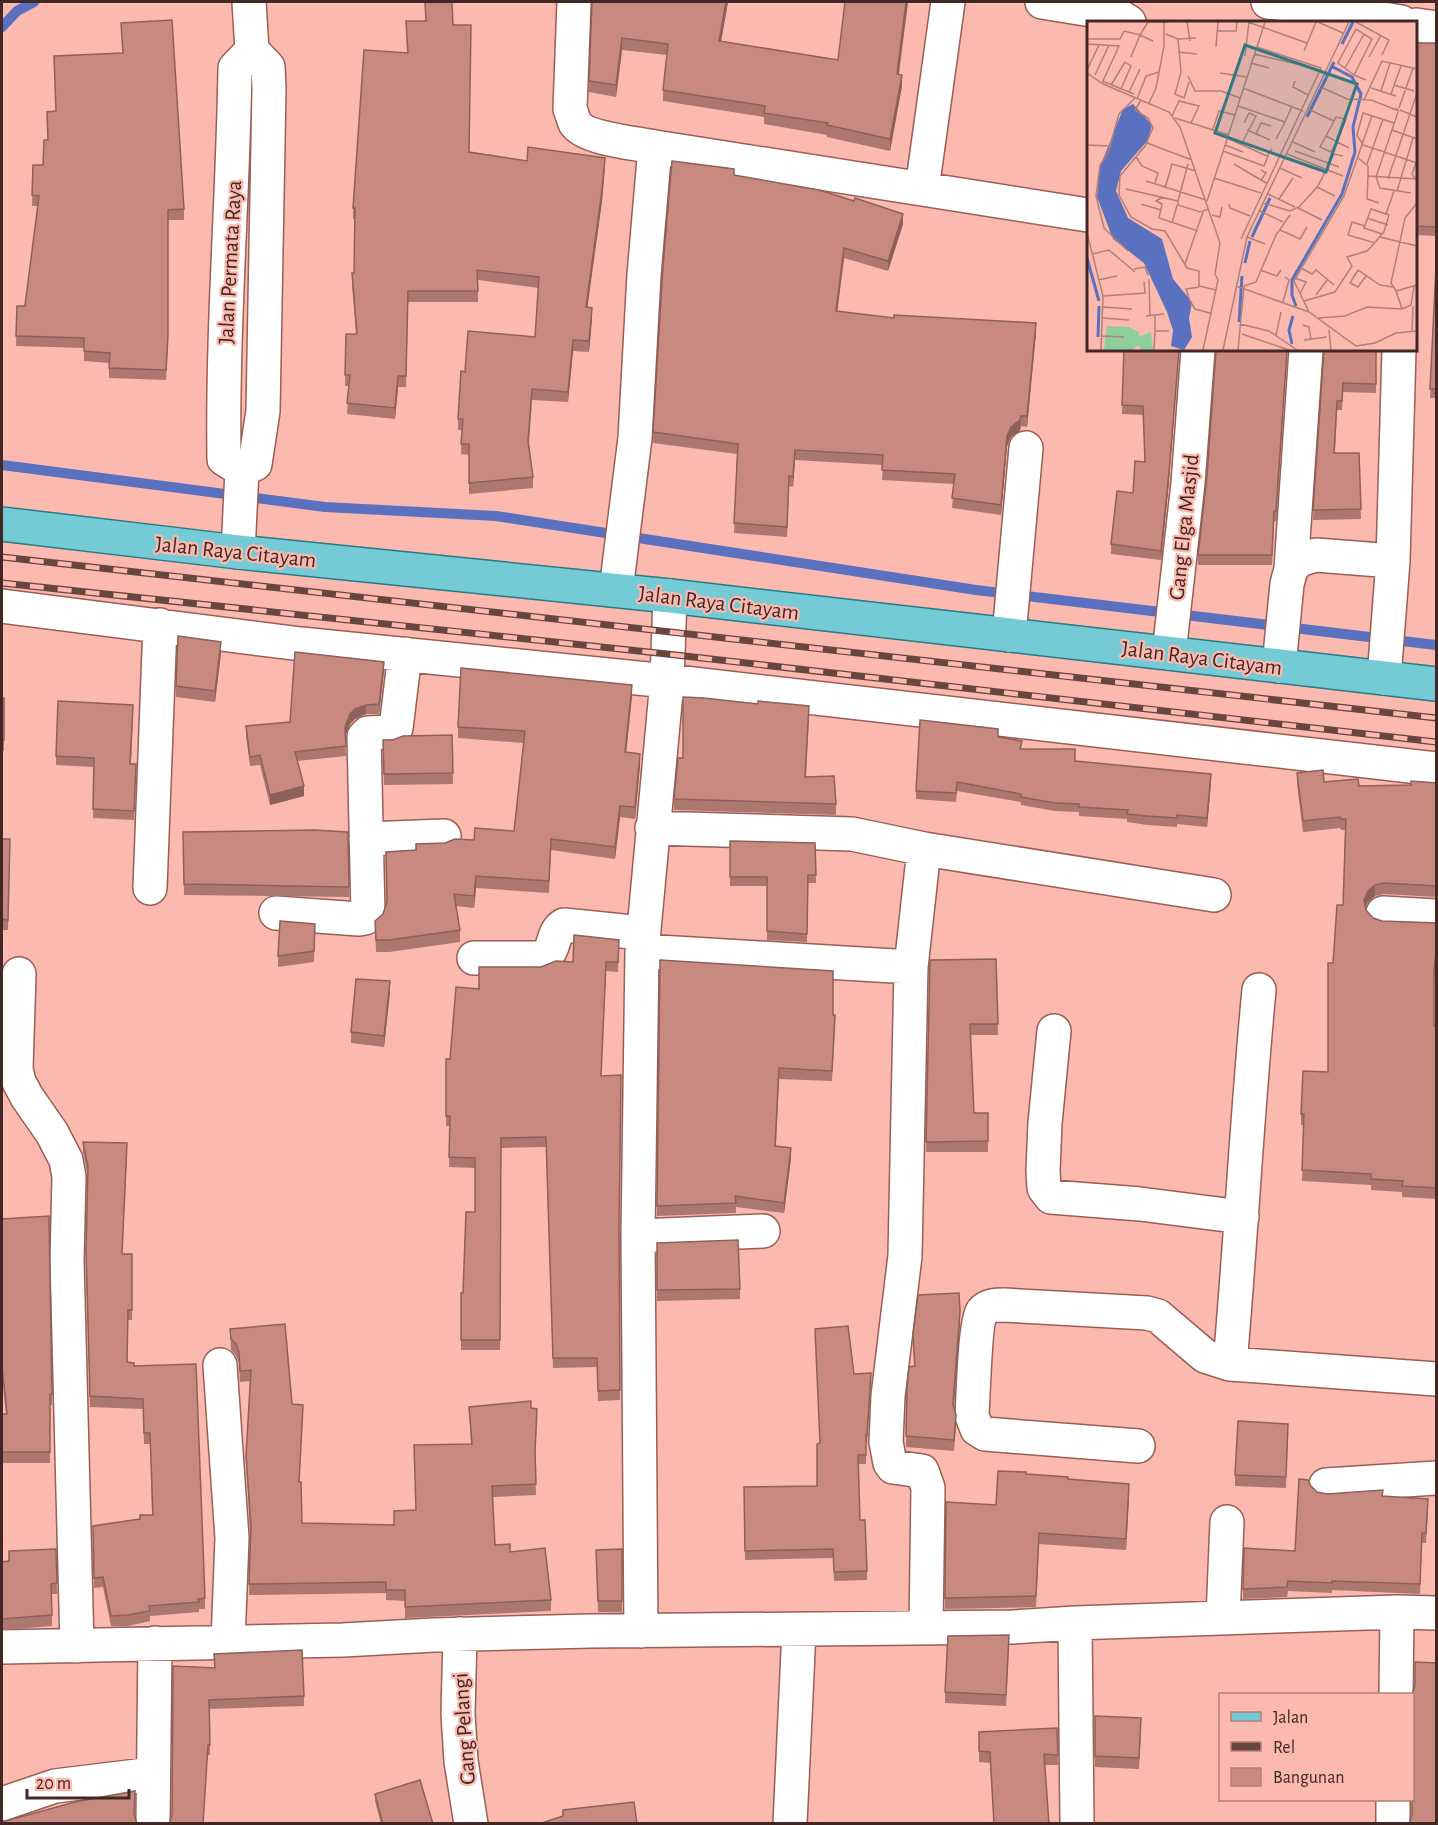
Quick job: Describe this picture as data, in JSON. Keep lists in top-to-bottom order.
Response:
{
  "streets": {
    "main road": ["Jalan Raya Citayam"],
    "street": ["Jalan Permata Raya", "Gang Elga Masjid", "Gang Pelangi"]
  },
  "crossings": [
    ["Jalan Permata Raya", "Jalan Raya Citayam"],
    ["Gang Elga Masjid", "Jalan Raya Citayam"]
  ],
  "legend": ["Jalan", "Rel", "Bangunan"],
  "scale_bar": "20 m"
}
